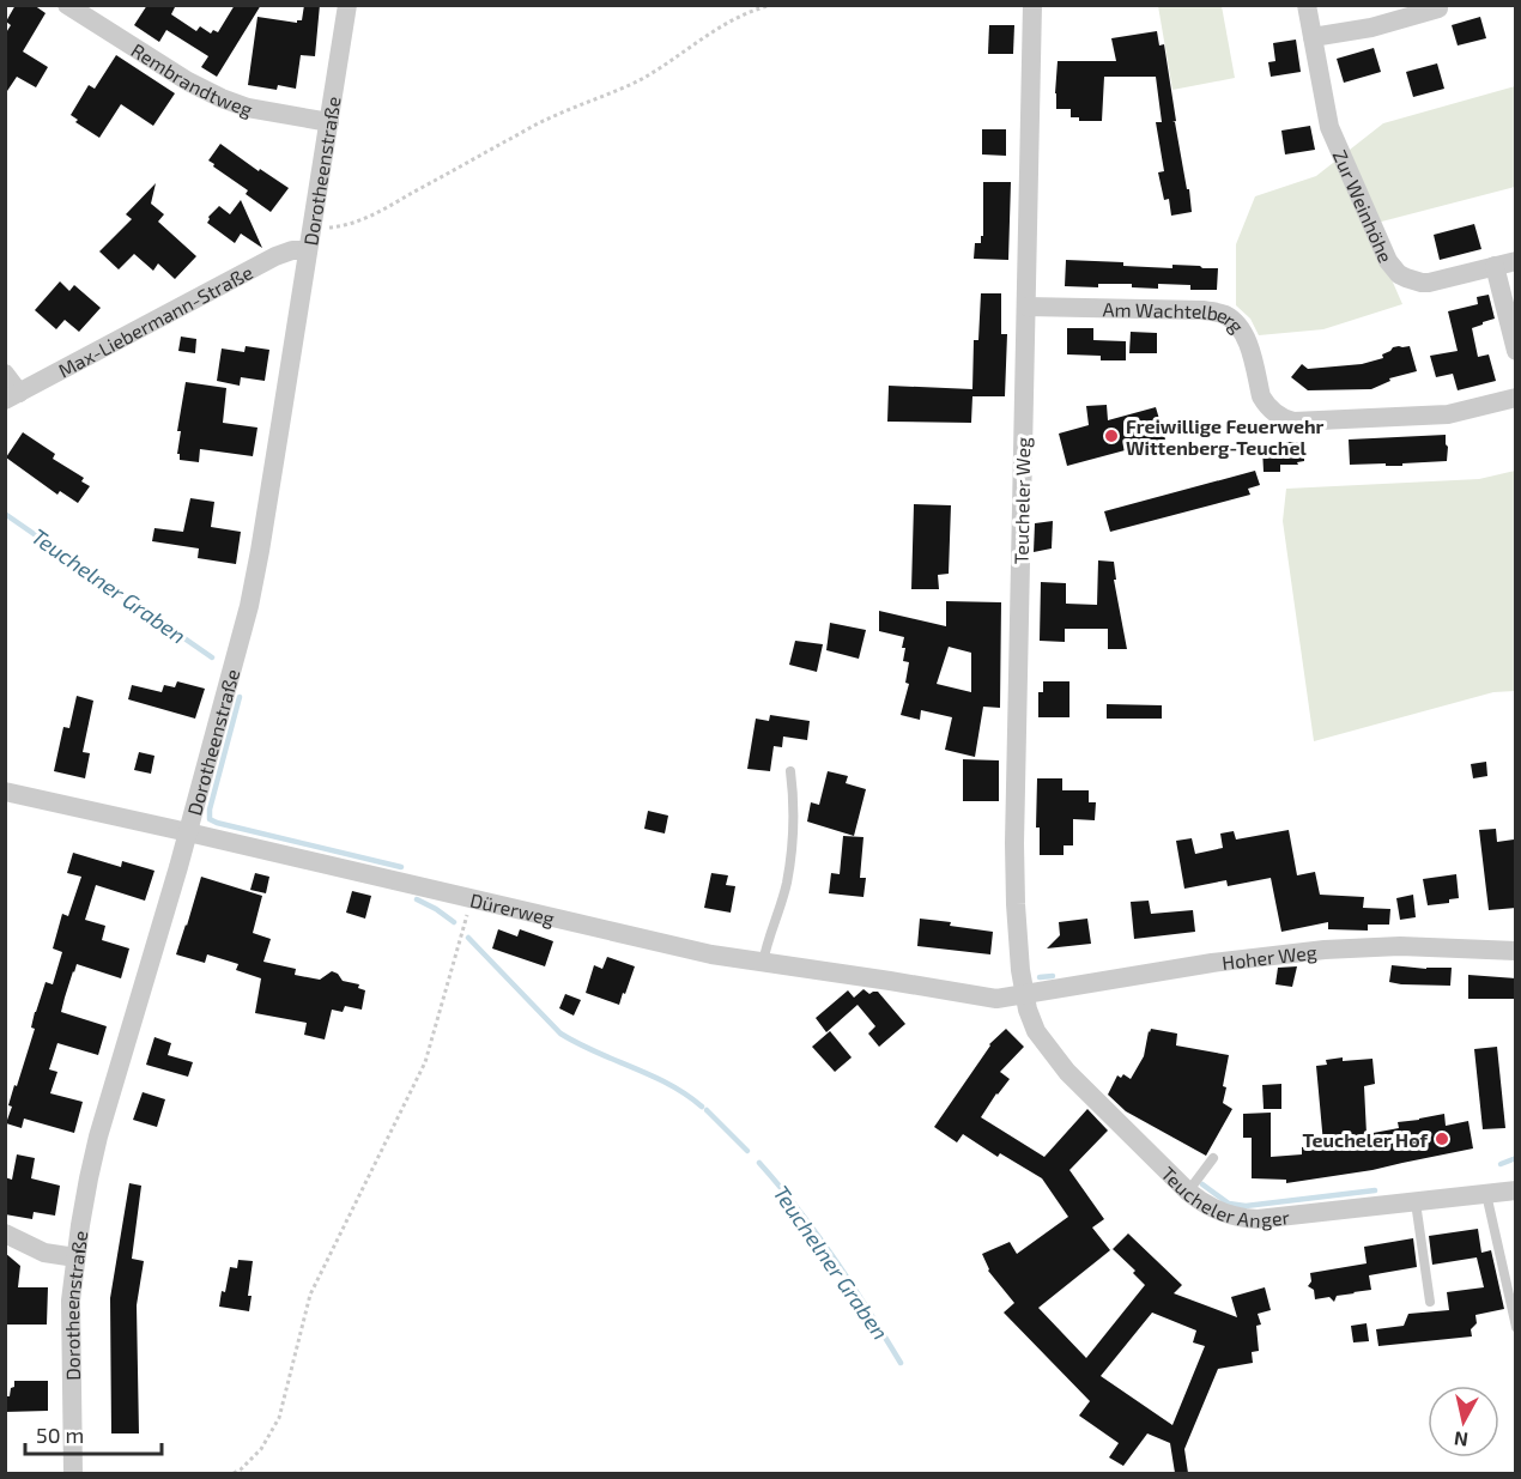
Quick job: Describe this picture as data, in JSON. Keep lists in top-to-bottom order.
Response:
{
  "streets": {
    "street": [
      "Rembrandtweg",
      "Dorotheenstraße",
      "Zur Weinhöhe",
      "Max-Liebermann-Straße",
      "Am Wachtelberg",
      "Teucheler Weg",
      "Dürerweg",
      "Hoher Weg",
      "Teucheler Anger"
    ]
  },
  "crossings": [
    ["Rembrandtweg", "Dorotheenstraße"],
    ["Dorotheenstraße", "Max-Liebermann-Straße"],
    ["Dorotheenstraße", "Dürerweg"],
    ["Am Wachtelberg", "Teucheler Weg"],
    ["Teucheler Weg", "Dürerweg"],
    ["Teucheler Weg", "Hoher Weg"],
    ["Teucheler Weg", "Teucheler Anger"],
    ["Dürerweg", "Hoher Weg"],
    ["Dürerweg", "Teucheler Anger"],
    ["Hoher Weg", "Teucheler Anger"]
  ],
  "water": ["Teuchelner Graben"],
  "places": ["Freiwillige Feuerwehr Wittenberg-Teuchel", "Teucheler Hof"],
  "scale_bar": "50 m",
  "north": "bottom"
}
